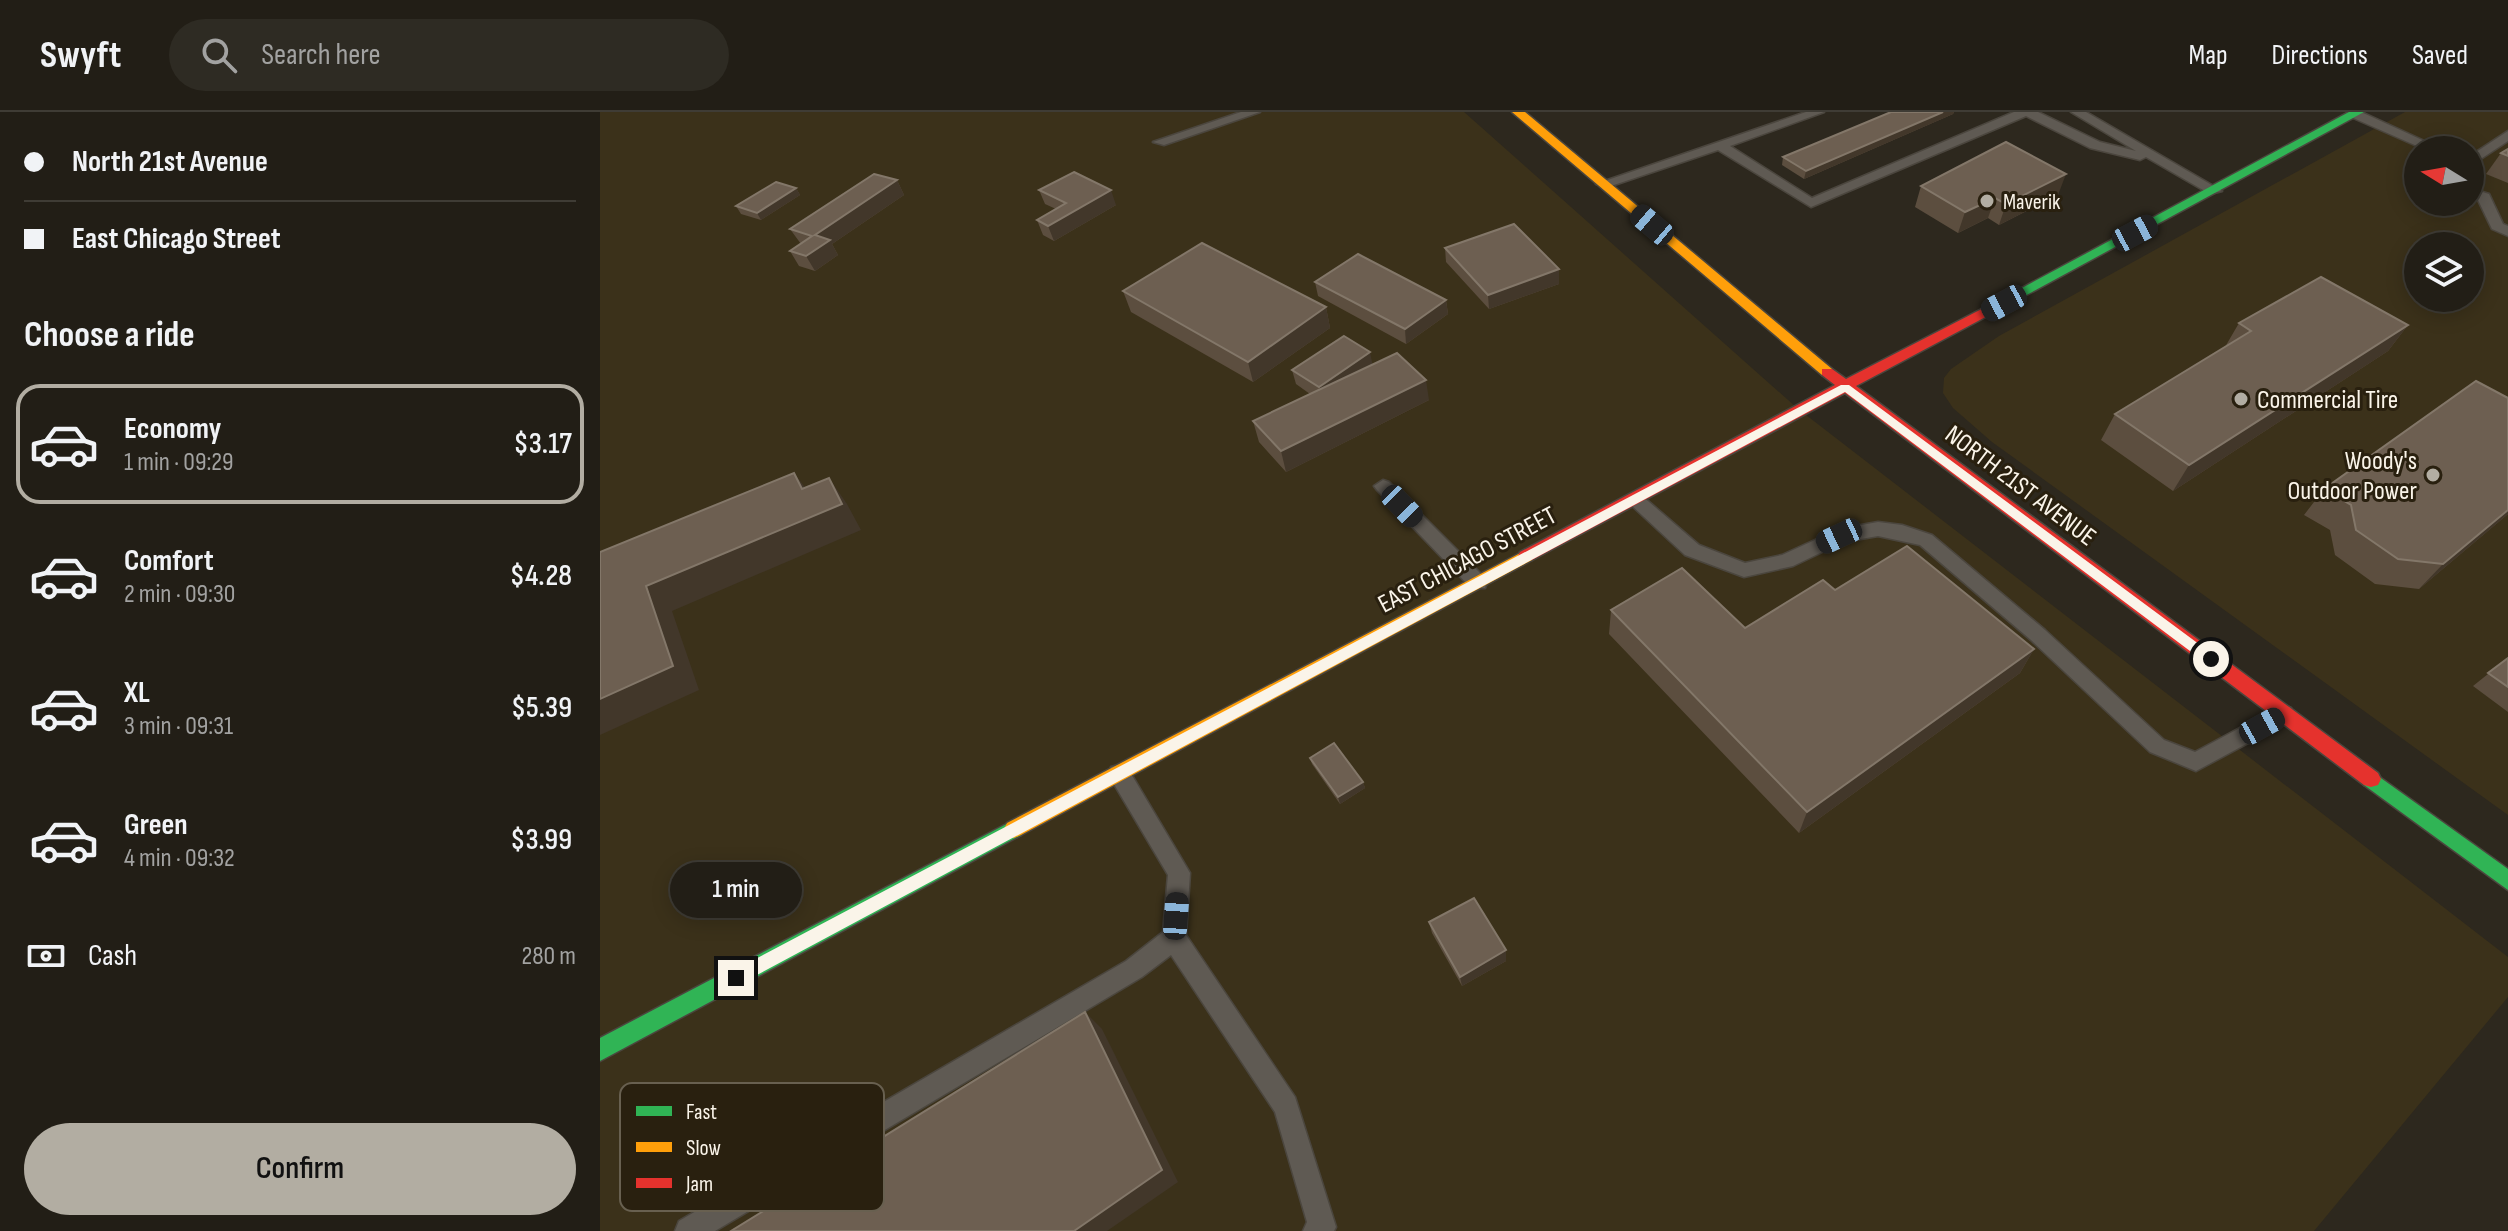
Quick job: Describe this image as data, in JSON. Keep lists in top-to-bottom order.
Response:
{
  "streets": {
    "street": ["NORTH 21ST AVENUE", "EAST CHICAGO STREET"]
  },
  "crossings": [
    ["NORTH 21ST AVENUE", "EAST CHICAGO STREET"]
  ],
  "places": ["Maverik", "Commercial Tire", "Woody's Outdoor Power"],
  "legend": ["Fast", "Slow", "Jam"],
  "north": "left",
  "page": {
    "header": "Swyft",
    "search": "Search here",
    "nav": ["Map", "Directions", "Saved"],
    "banner": ["North 21st Avenue", "East Chicago Street"],
    "heading": "Choose a ride",
    "list": [
      {
        "name": "Economy",
        "note": "1 min · 09:29",
        "value": "$3.17"
      },
      {
        "name": "Comfort",
        "note": "2 min · 09:30",
        "value": "$4.28"
      },
      {
        "name": "XL",
        "note": "3 min · 09:31",
        "value": "$5.39"
      },
      {
        "name": "Green",
        "note": "4 min · 09:32",
        "value": "$3.99"
      }
    ],
    "bubble": "1 min",
    "pay": ["Cash", "280 m"],
    "buttons": "Confirm"
  }
}
